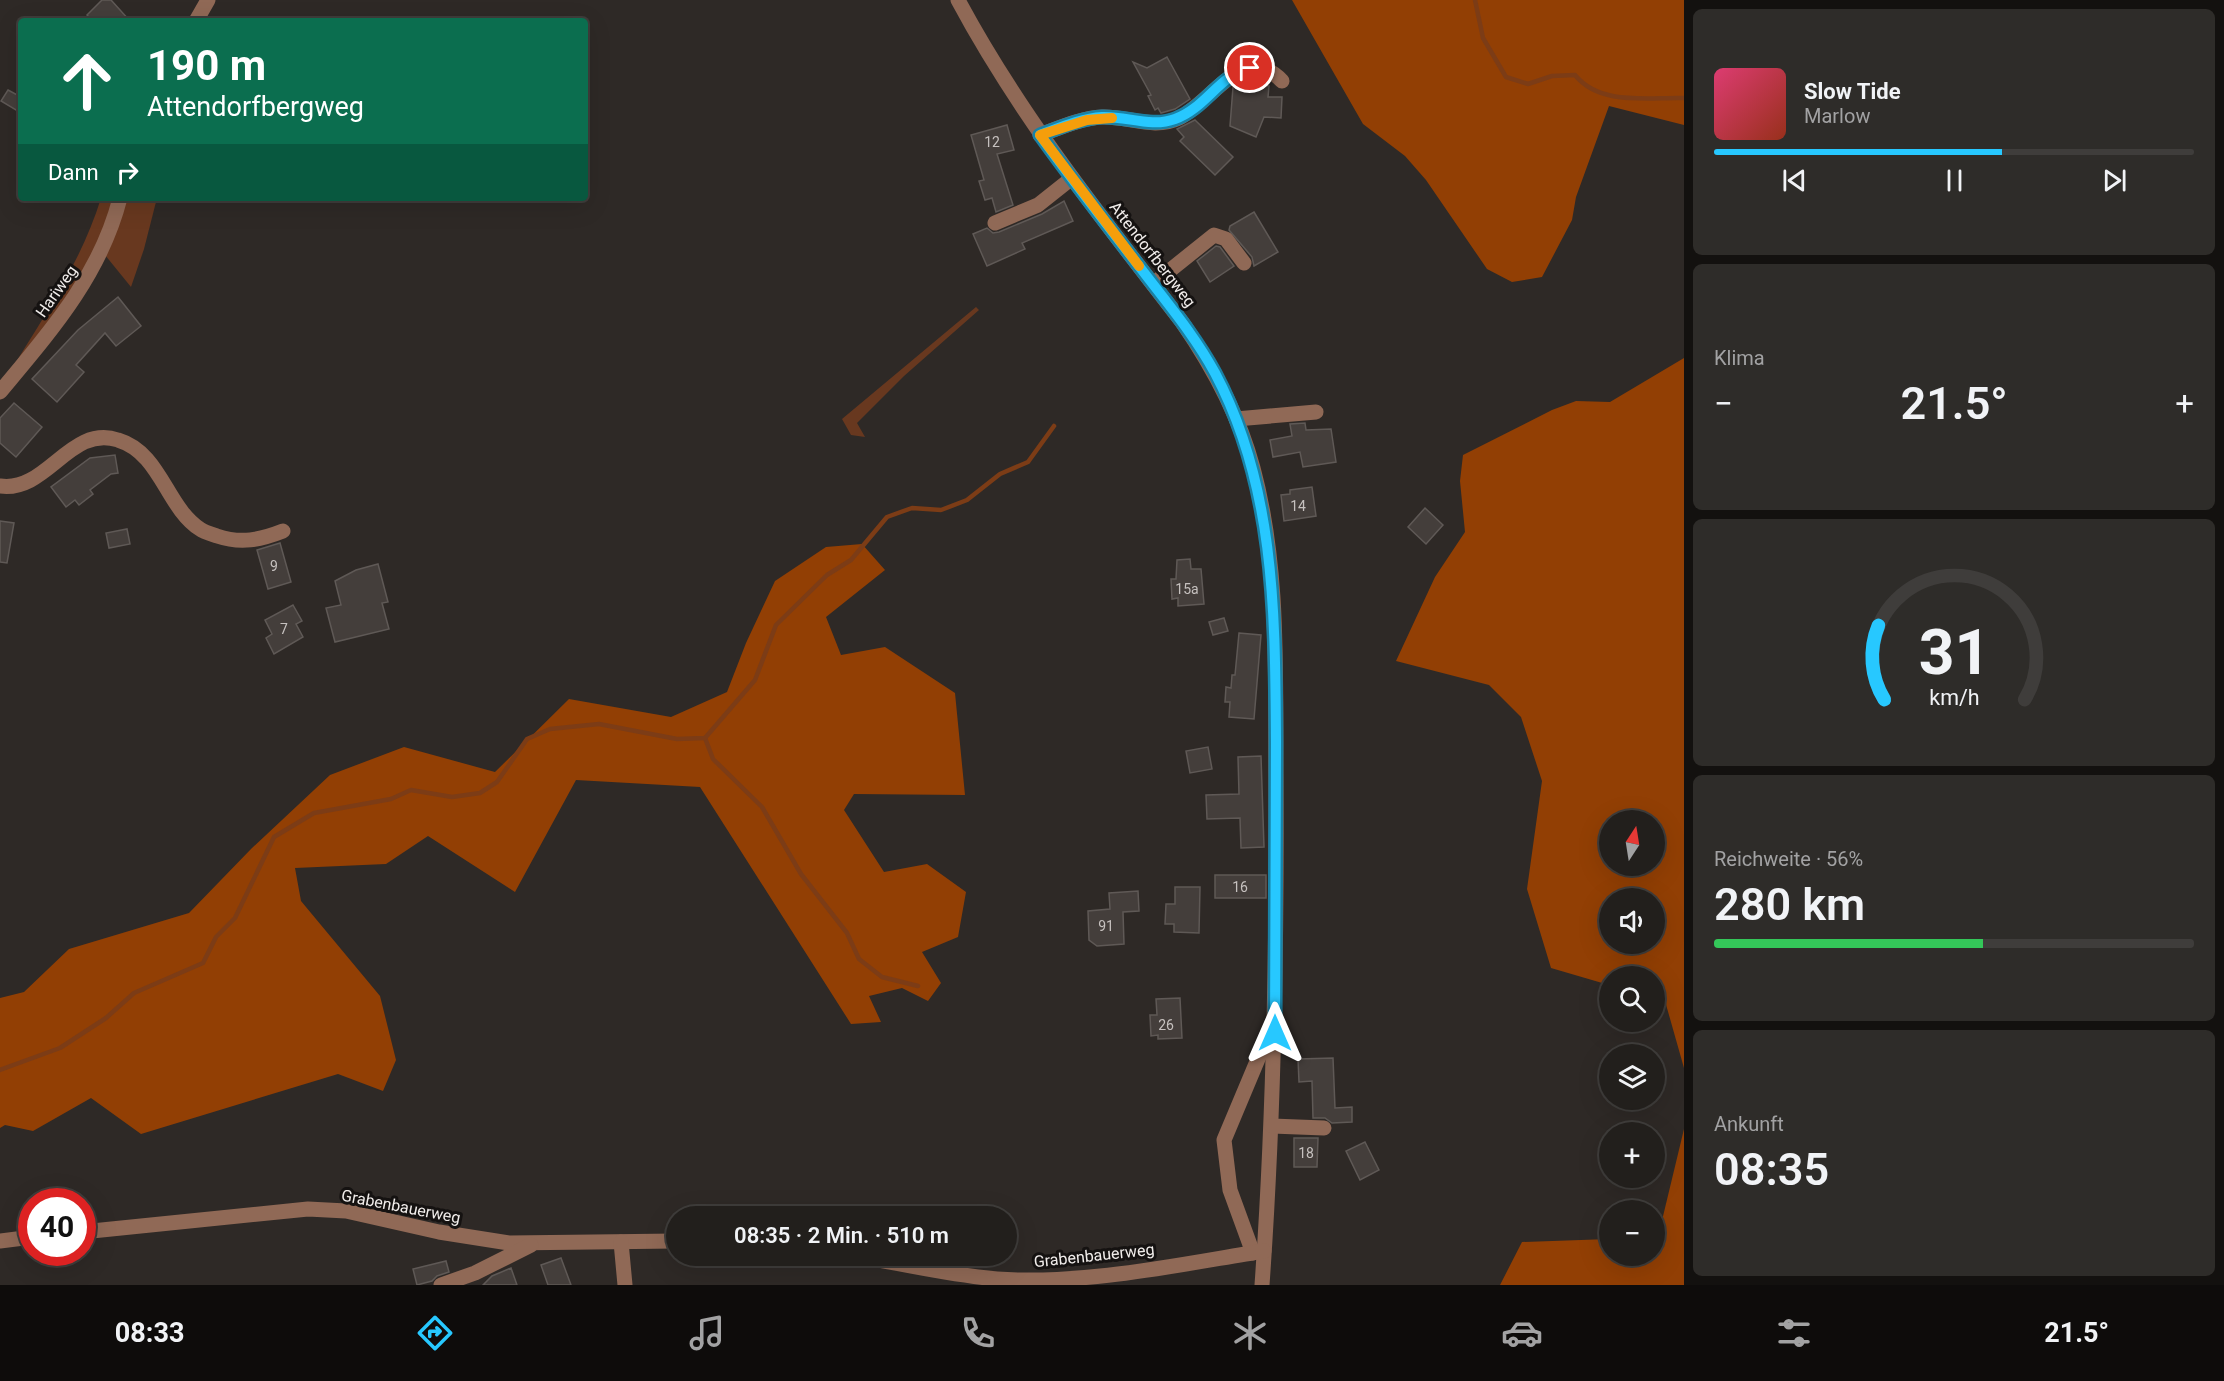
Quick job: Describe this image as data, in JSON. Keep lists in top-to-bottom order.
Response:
{
  "streets": {
    "street": ["Attendorfbergweg", "Hariweg", "Grabenbauerweg"]
  },
  "crossings": [
    ["Attendorfbergweg", "Grabenbauerweg"]
  ],
  "house_numbers": [
    "12",
    "14",
    "9",
    "15a",
    "7",
    "16",
    "91",
    "26",
    "18"
  ],
  "north": "top",
  "page": {
    "turn": ["190 m", "Attendorfbergweg"],
    "song": ["Slow Tide", "Marlow"],
    "then": "Dann",
    "tile": [
      "Klima",
      ["Reichweite · 56%", "280 km"],
      ["Ankunft", "08:35"]
    ],
    "heat": ["−", "21.5°", "+"],
    "map_buttons": ["+", "−"],
    "limit": "40",
    "trip": "08:35 · 2 Min. · 510 m",
    "tabs": ["08:33", "21.5°"],
    "gauge": ["31", "km/h"]
  }
}
